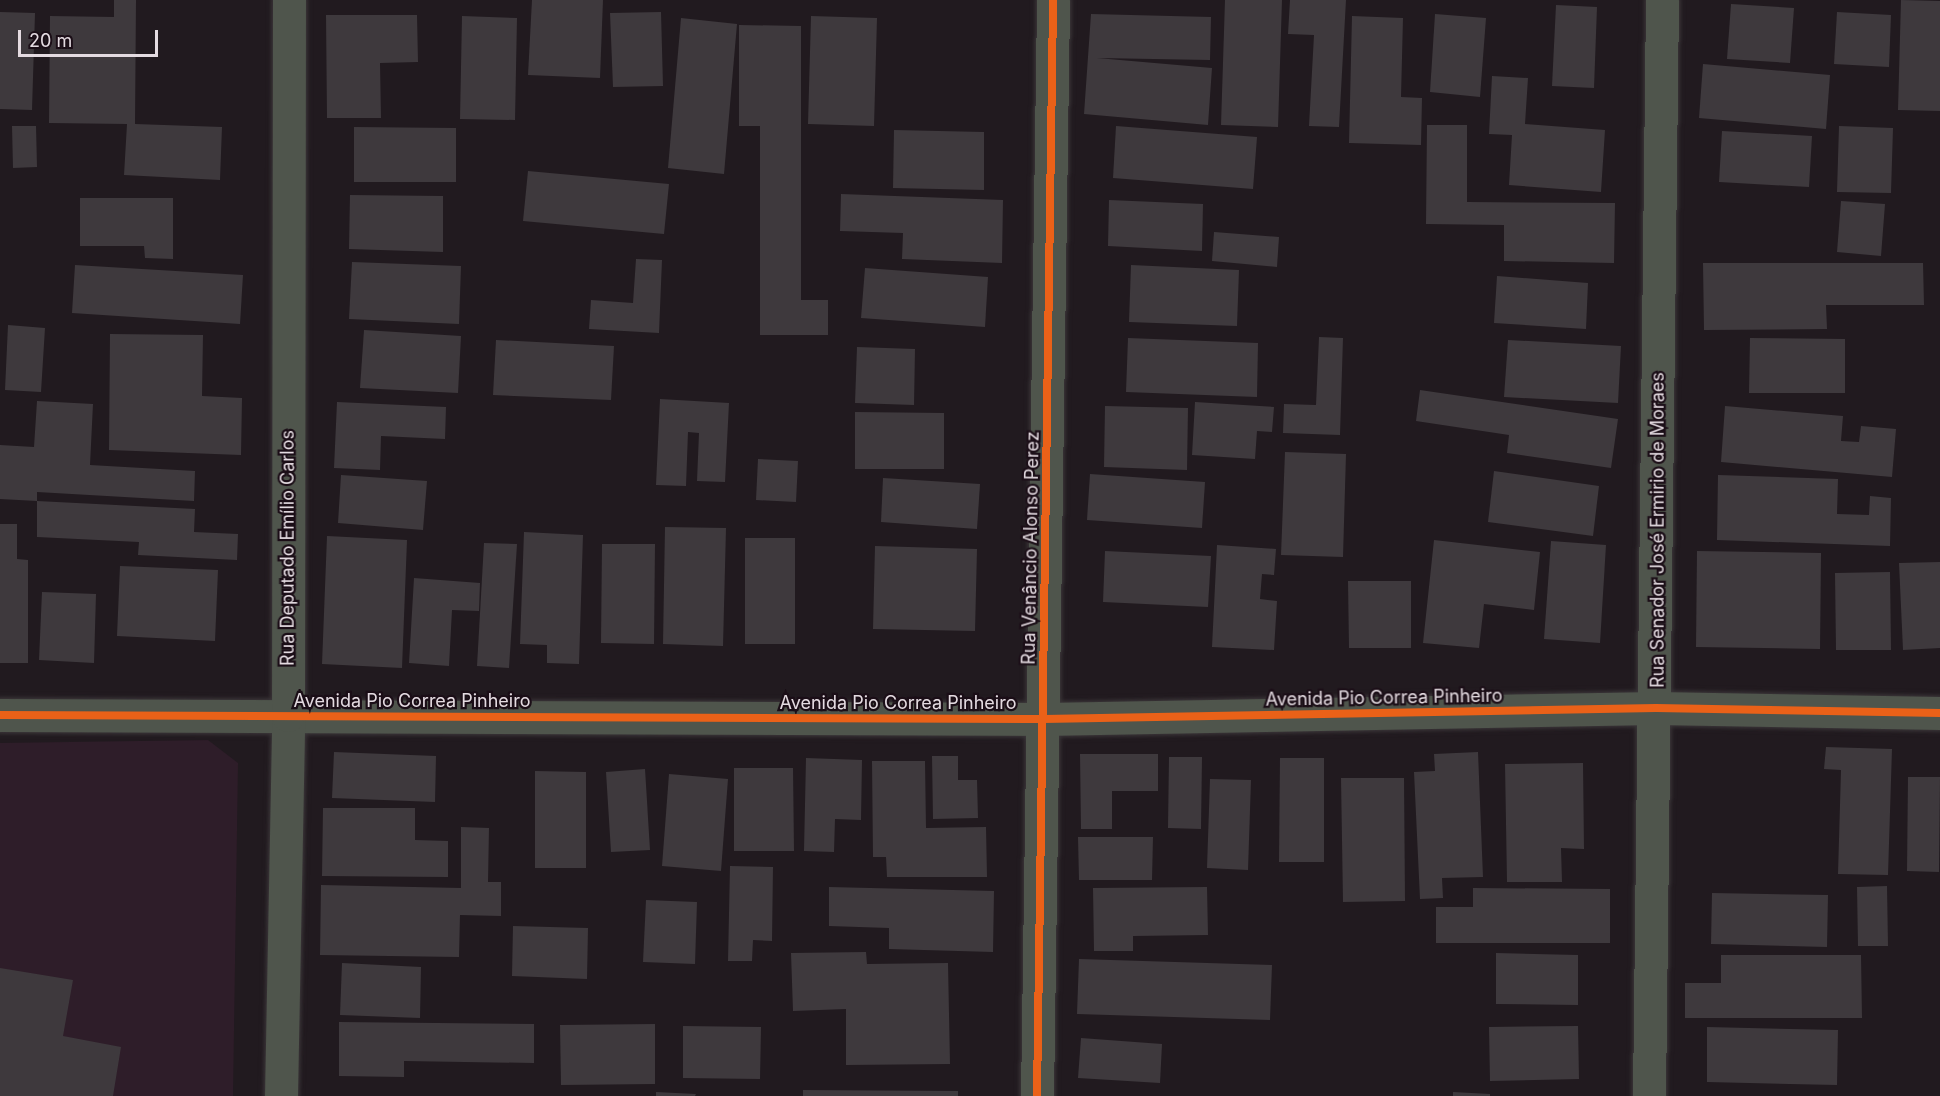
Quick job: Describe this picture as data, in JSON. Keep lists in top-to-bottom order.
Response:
{
  "streets": {
    "street": [
      "Rua Senador José Ermirio de Moraes",
      "Rua Deputado Emílio Carlos",
      "Rua Venâncio Alonso Perez",
      "Avenida Pio Correa Pinheiro"
    ]
  },
  "crossings": [
    ["Rua Senador José Ermirio de Moraes", "Avenida Pio Correa Pinheiro"],
    ["Rua Deputado Emílio Carlos", "Avenida Pio Correa Pinheiro"],
    ["Rua Venâncio Alonso Perez", "Avenida Pio Correa Pinheiro"]
  ],
  "scale_bar": "20 m"
}
